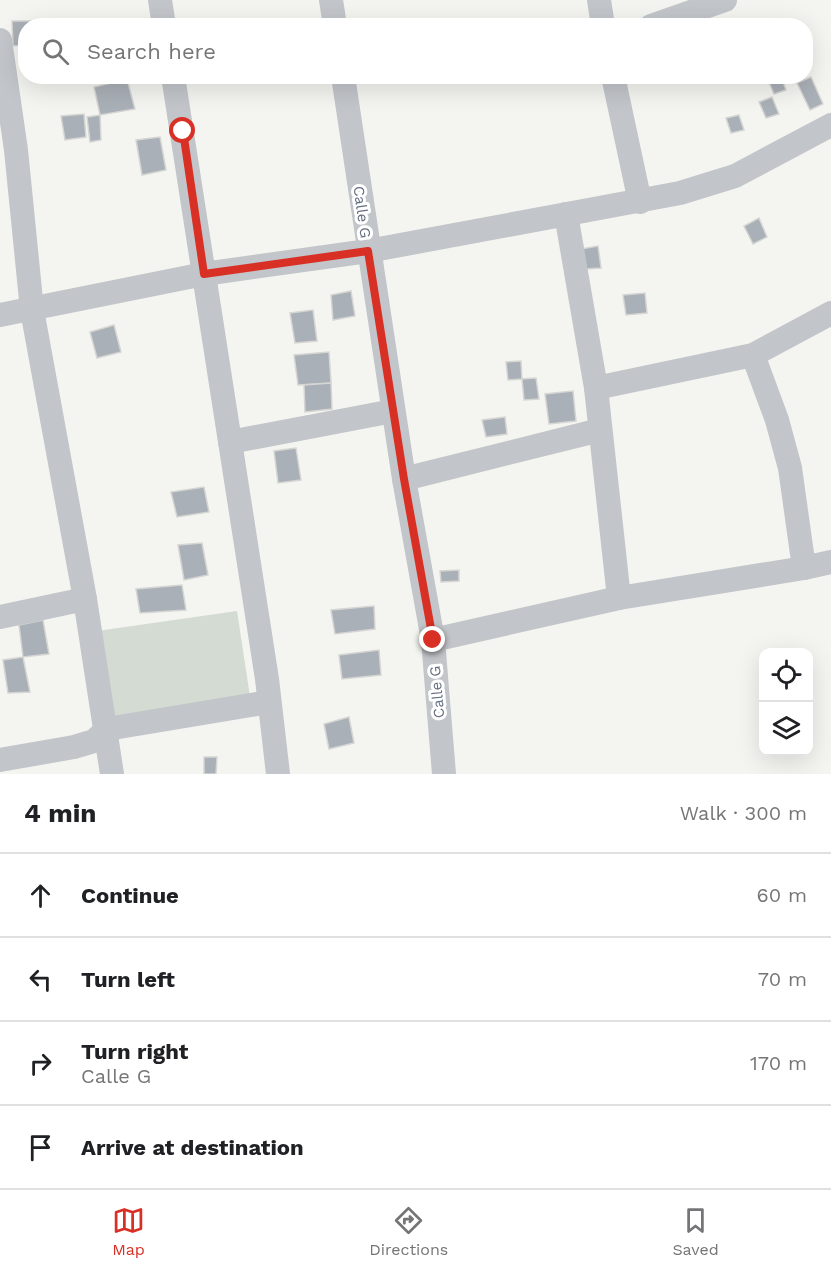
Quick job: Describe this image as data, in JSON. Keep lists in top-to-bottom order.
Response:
{
  "streets": {
    "street": ["Calle G"]
  },
  "page": {
    "search": "Search here",
    "heading": ["4 min", "Walk · 300 m"],
    "list": [
      ["Continue", "60 m"],
      ["Turn left", "70 m"],
      ["Turn right", "Calle G", "170 m"],
      "Arrive at destination"
    ],
    "nav": ["Map", "Directions", "Saved"]
  }
}
